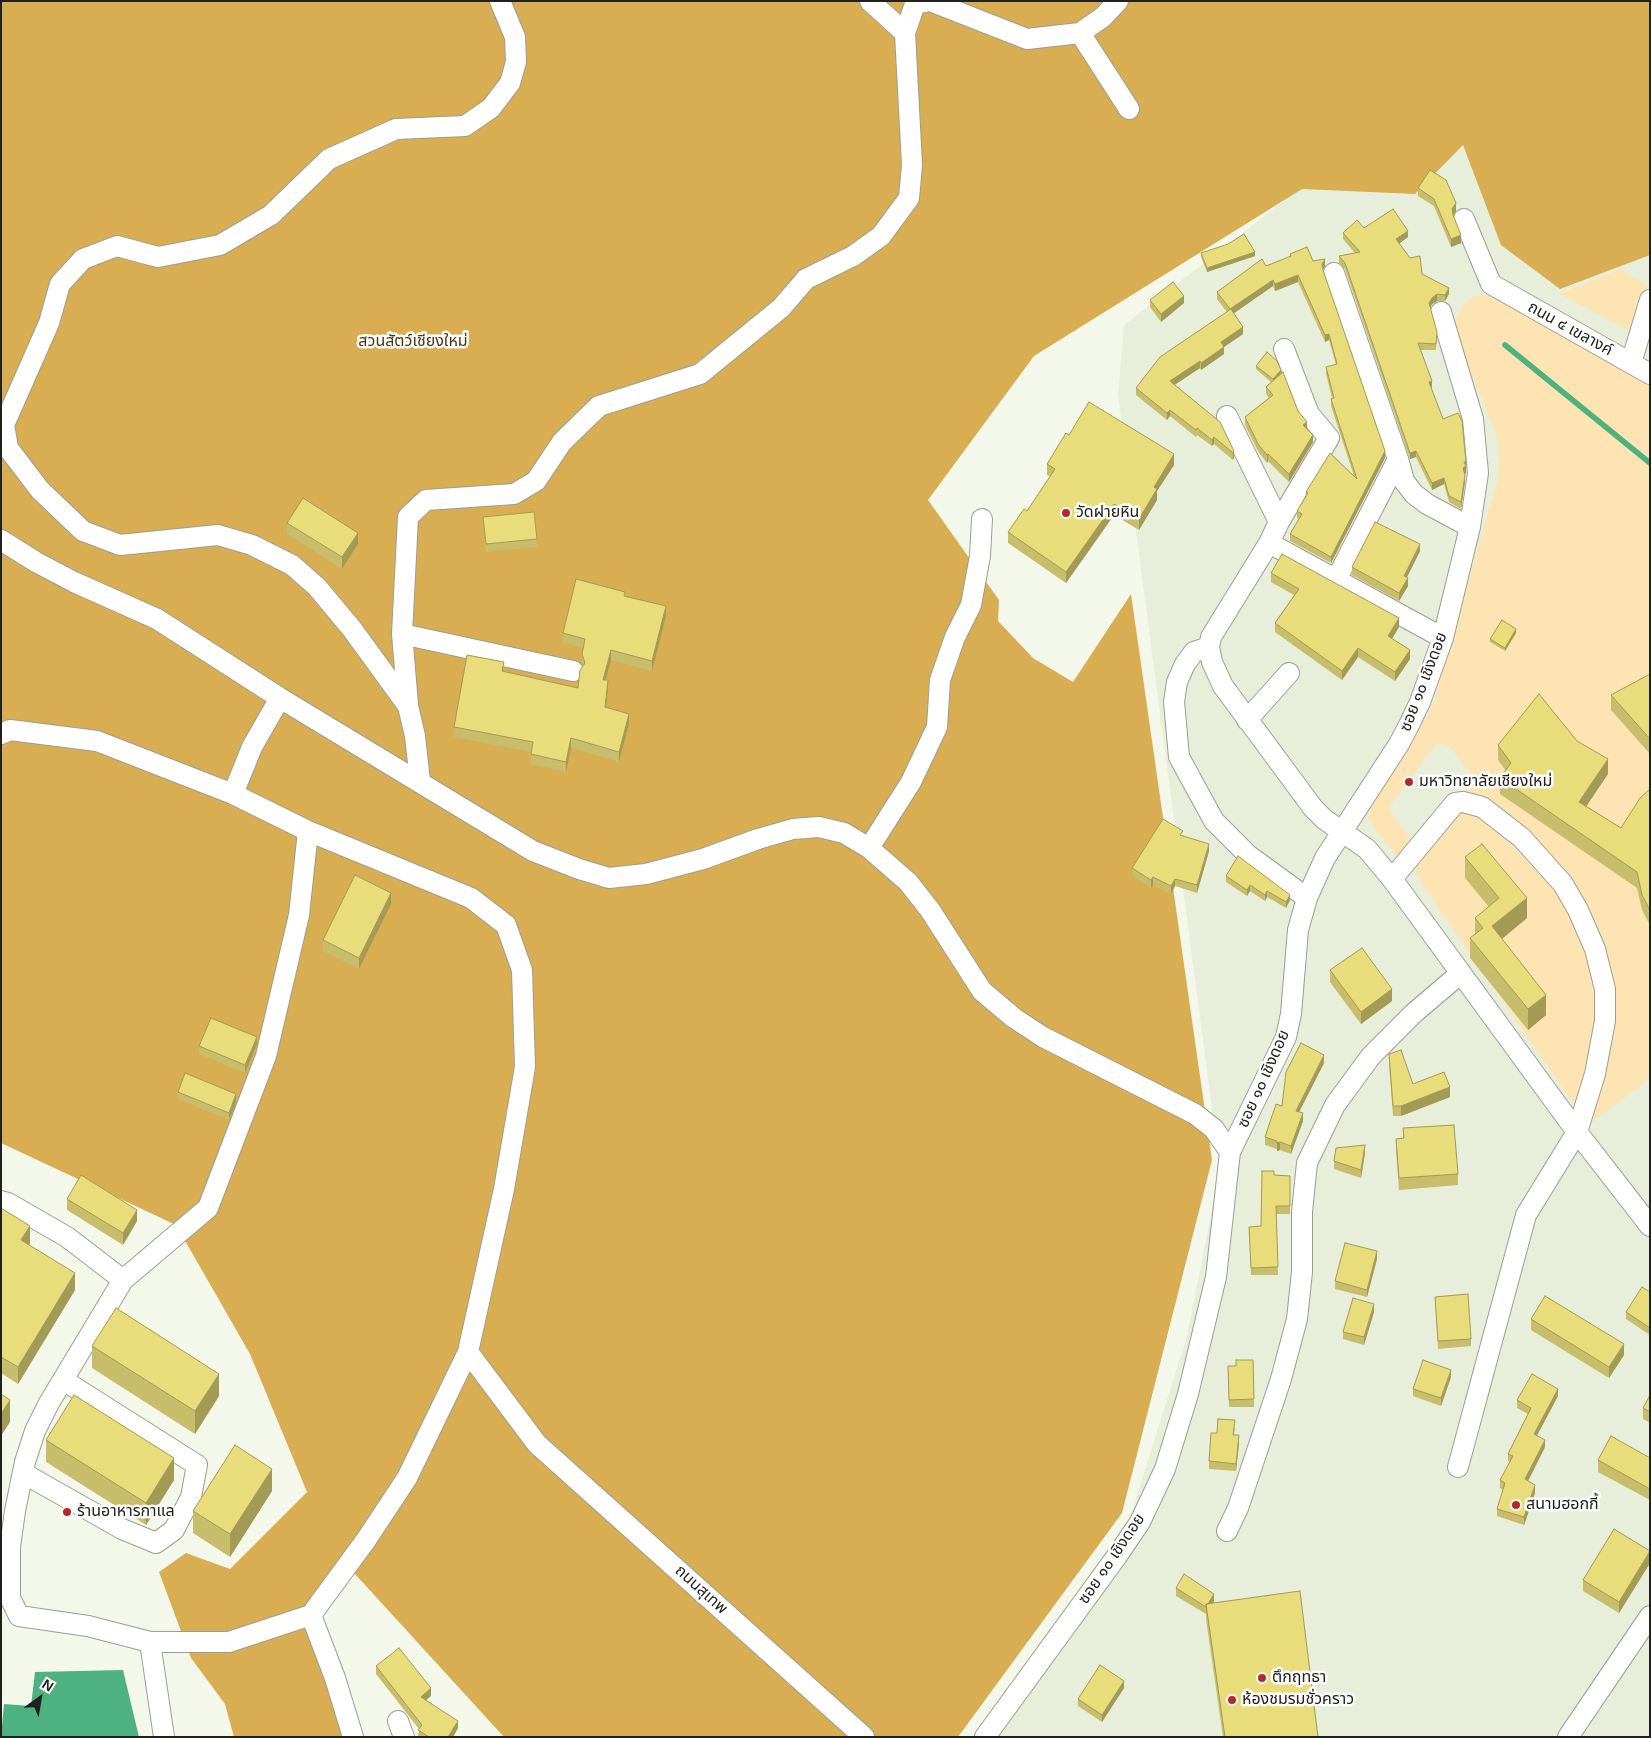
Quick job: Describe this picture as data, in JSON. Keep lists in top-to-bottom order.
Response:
{
  "streets": {
    "street": ["ถนน ๔ เขลางค์", "ซอย ๑๐ เชิงดอย", "ถนนสุเทพ"]
  },
  "parks": ["สวนสัตว์เชียงใหม่"],
  "places": [
    "วัดฝายหิน",
    "มหาวิทยาลัยเชียงใหม่",
    "สนามฮอกกี้",
    "ร้านอาหารกาแล",
    "ตึกฤทธา",
    "ห้องชมรมชั่วคราว"
  ],
  "north": "top right"
}
